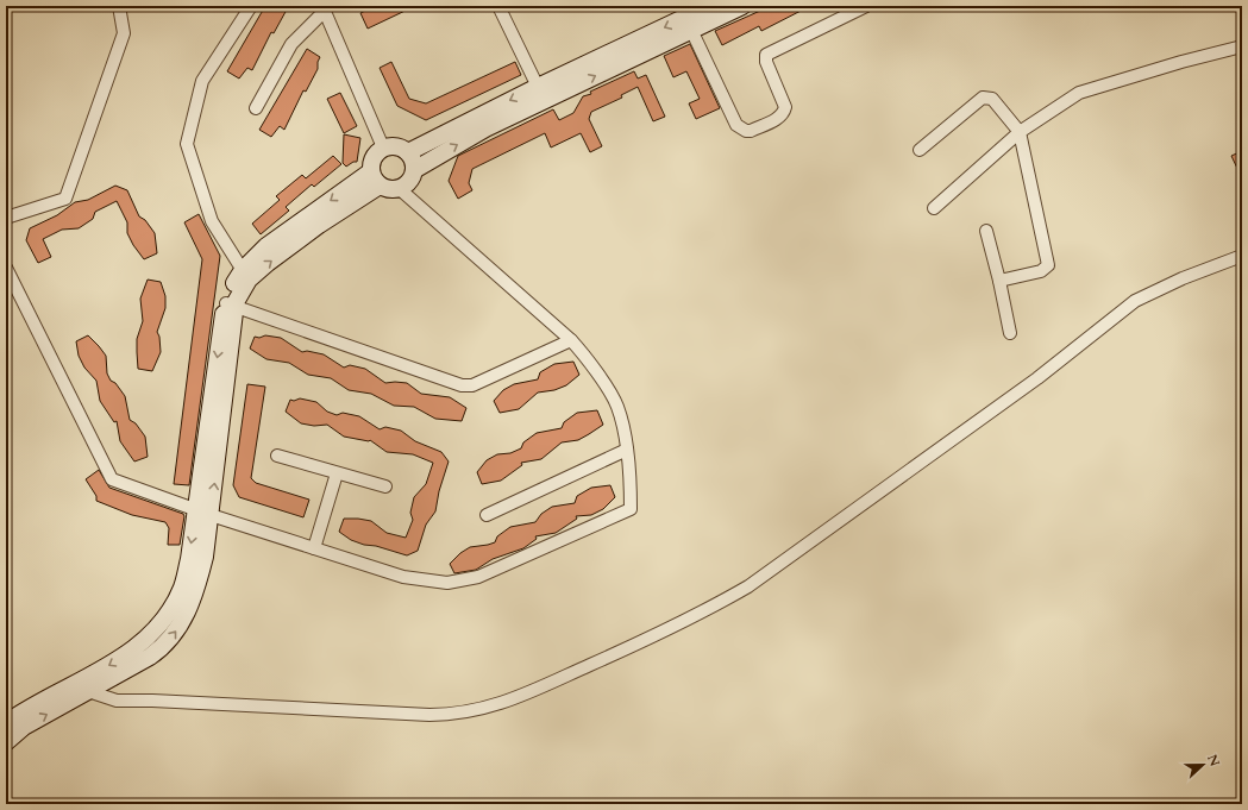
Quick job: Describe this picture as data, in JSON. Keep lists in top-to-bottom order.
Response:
{
  "north": "right"
}
